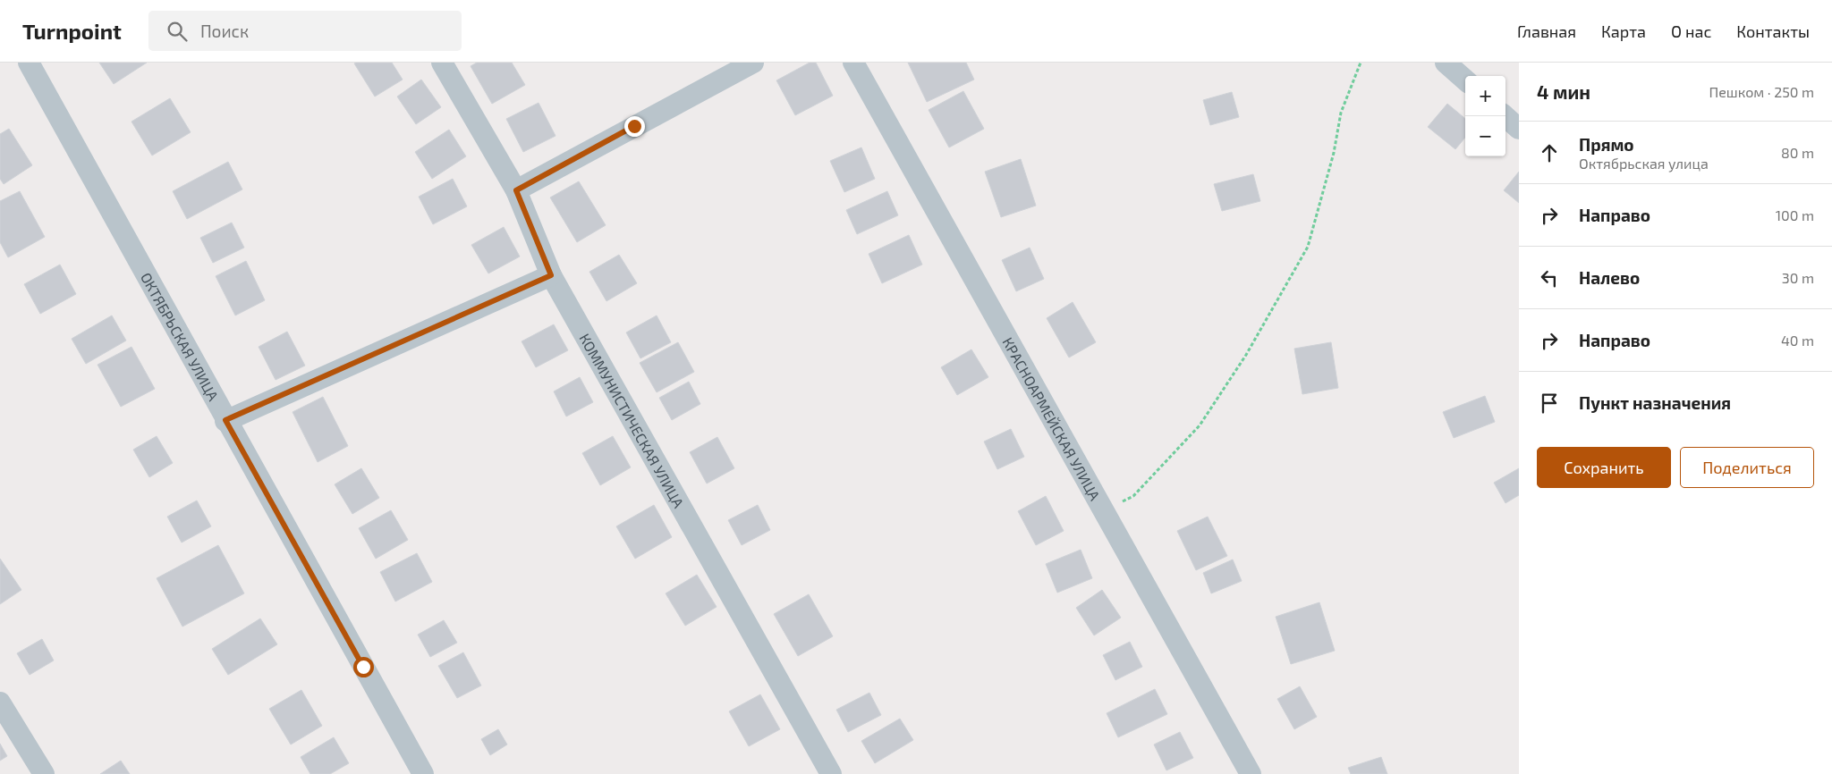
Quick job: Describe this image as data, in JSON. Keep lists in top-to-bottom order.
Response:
{
  "streets": {
    "street": ["ОКТЯБРЬСКАЯ УЛИЦА", "КРАСНОАРМЕЙСКАЯ УЛИЦА", "КОММУНИСТИЧЕСКАЯ УЛИЦА"]
  },
  "page": {
    "header": "Turnpoint",
    "search": "Поиск",
    "nav": [
      "Главная",
      "Карта",
      "О нас",
      "Контакты"
    ],
    "heading": ["4 мин", "Пешком · 250 m"],
    "map_buttons": ["+", "−"],
    "list": [
      ["Прямо", "Октябрьская улица", "80 m"],
      ["Направо", "100 m"],
      ["Налево", "30 m"],
      ["Направо", "40 m"],
      "Пункт назначения"
    ],
    "buttons": ["Сохранить", "Поделиться"]
  }
}
